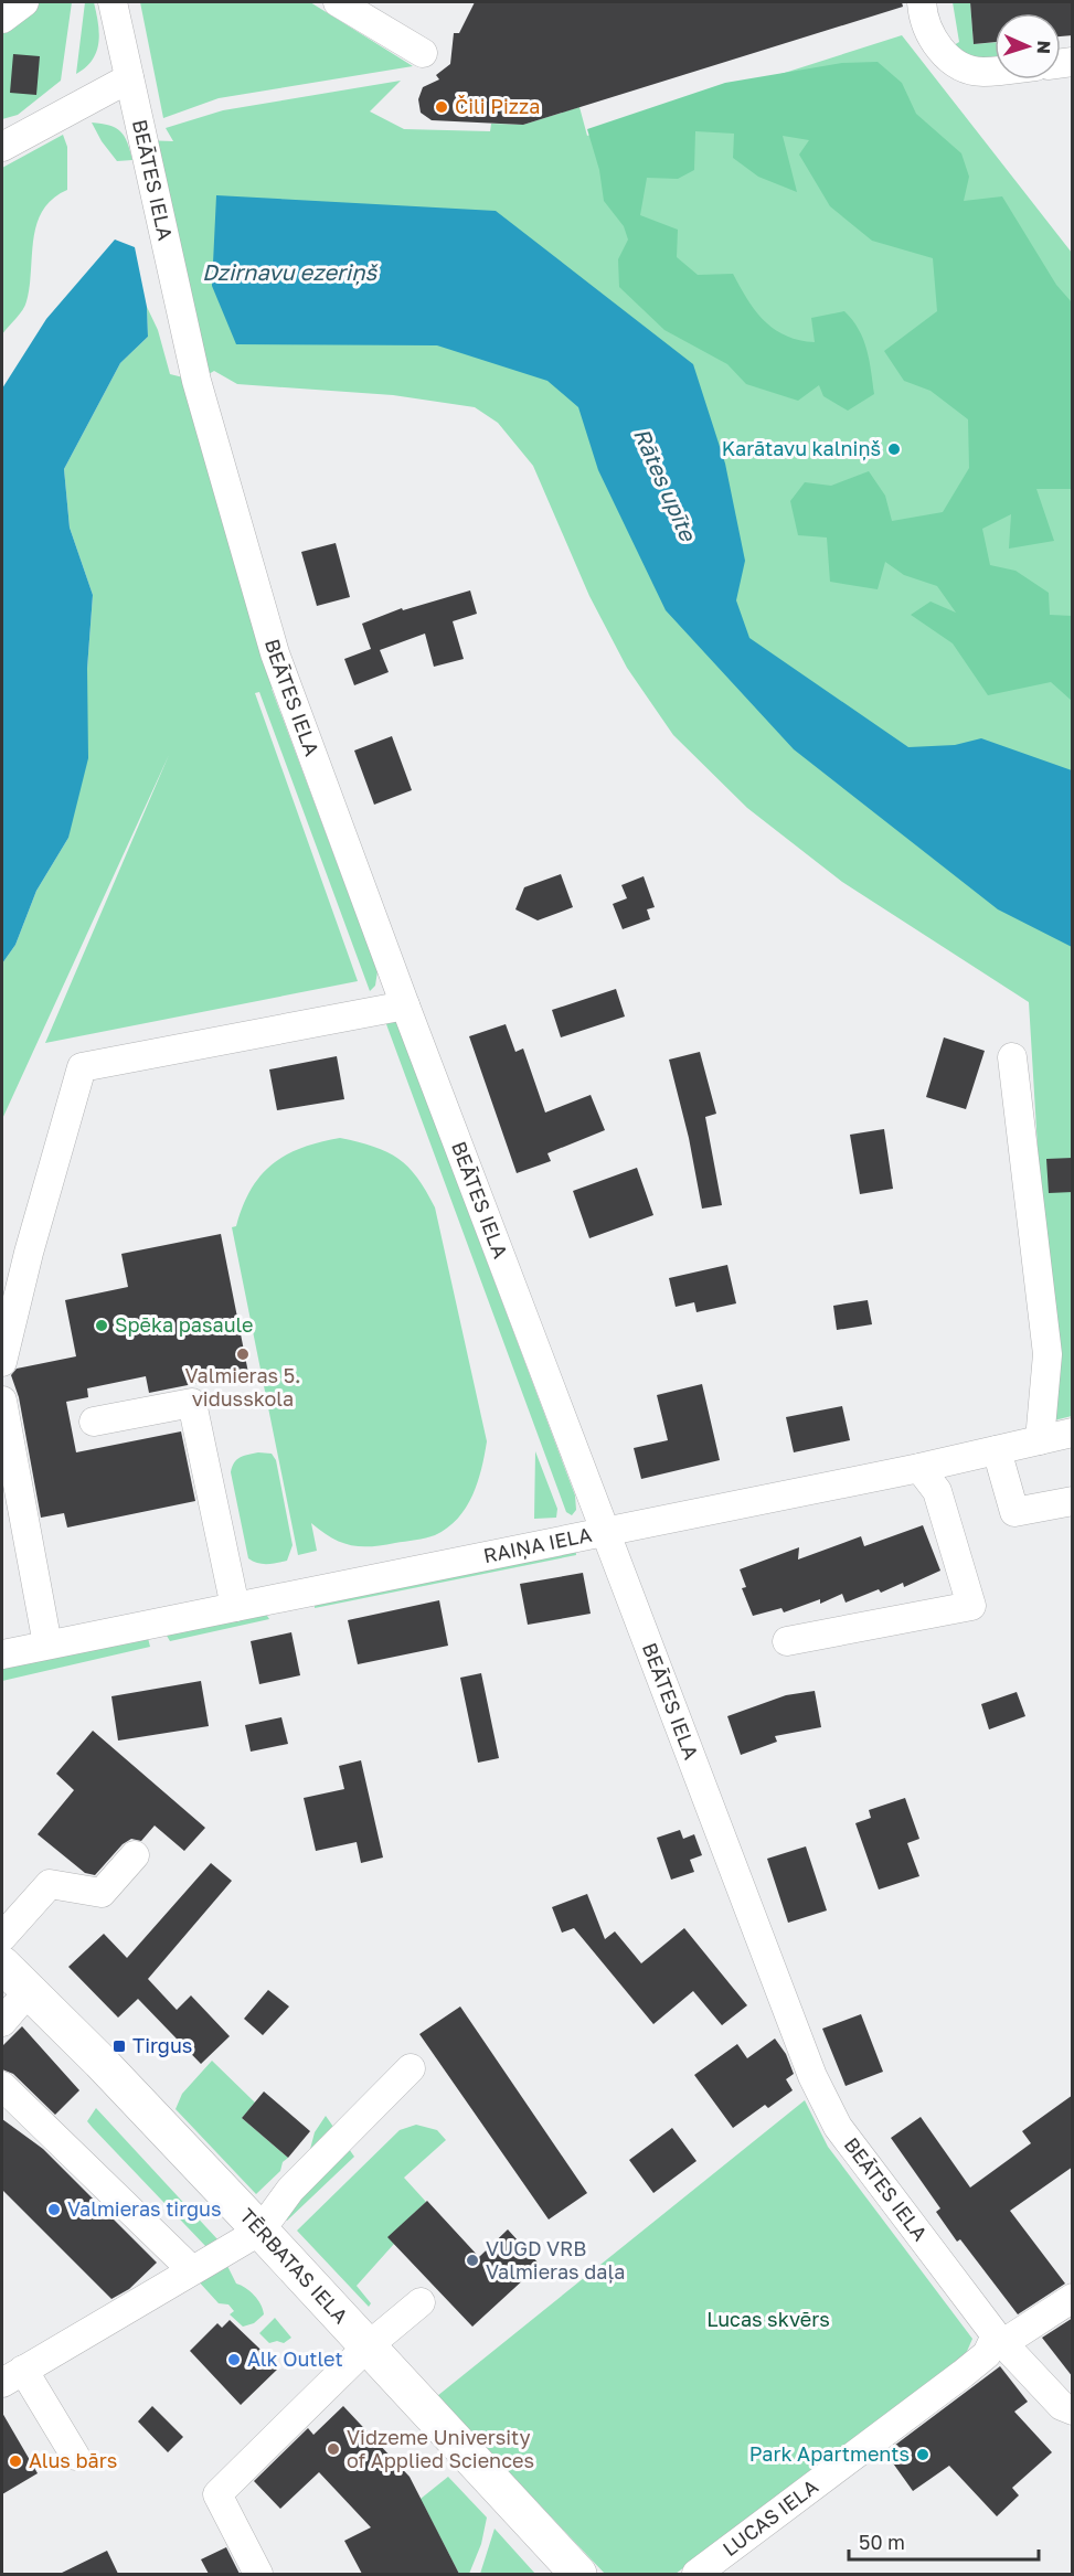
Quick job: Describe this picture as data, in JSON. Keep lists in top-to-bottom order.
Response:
{
  "streets": {
    "main road": ["TĒRBATAS IELA"],
    "street": ["BEĀTES IELA", "RAIŅA IELA", "LUCAS IELA"]
  },
  "crossings": [
    ["BEĀTES IELA", "RAIŅA IELA"],
    ["BEĀTES IELA", "LUCAS IELA"]
  ],
  "water": ["Dzirnavu ezeriņš", "Rātes upīte"],
  "parks": ["Lucas skvērs"],
  "places": {
    "other": [
      "Čili Pizza",
      "Karātavu kalniņš",
      "Spēka pasaule",
      "Valmieras 5. vidusskola",
      "Valmieras tirgus",
      "VUGD VRB Valmieras daļa",
      "Alk Outlet",
      "Vidzeme University of Applied Sciences",
      "Park Apartments",
      "Alus bārs"
    ],
    "transit": ["Tirgus"]
  },
  "scale_bar": "50 m",
  "north": "right"
}
